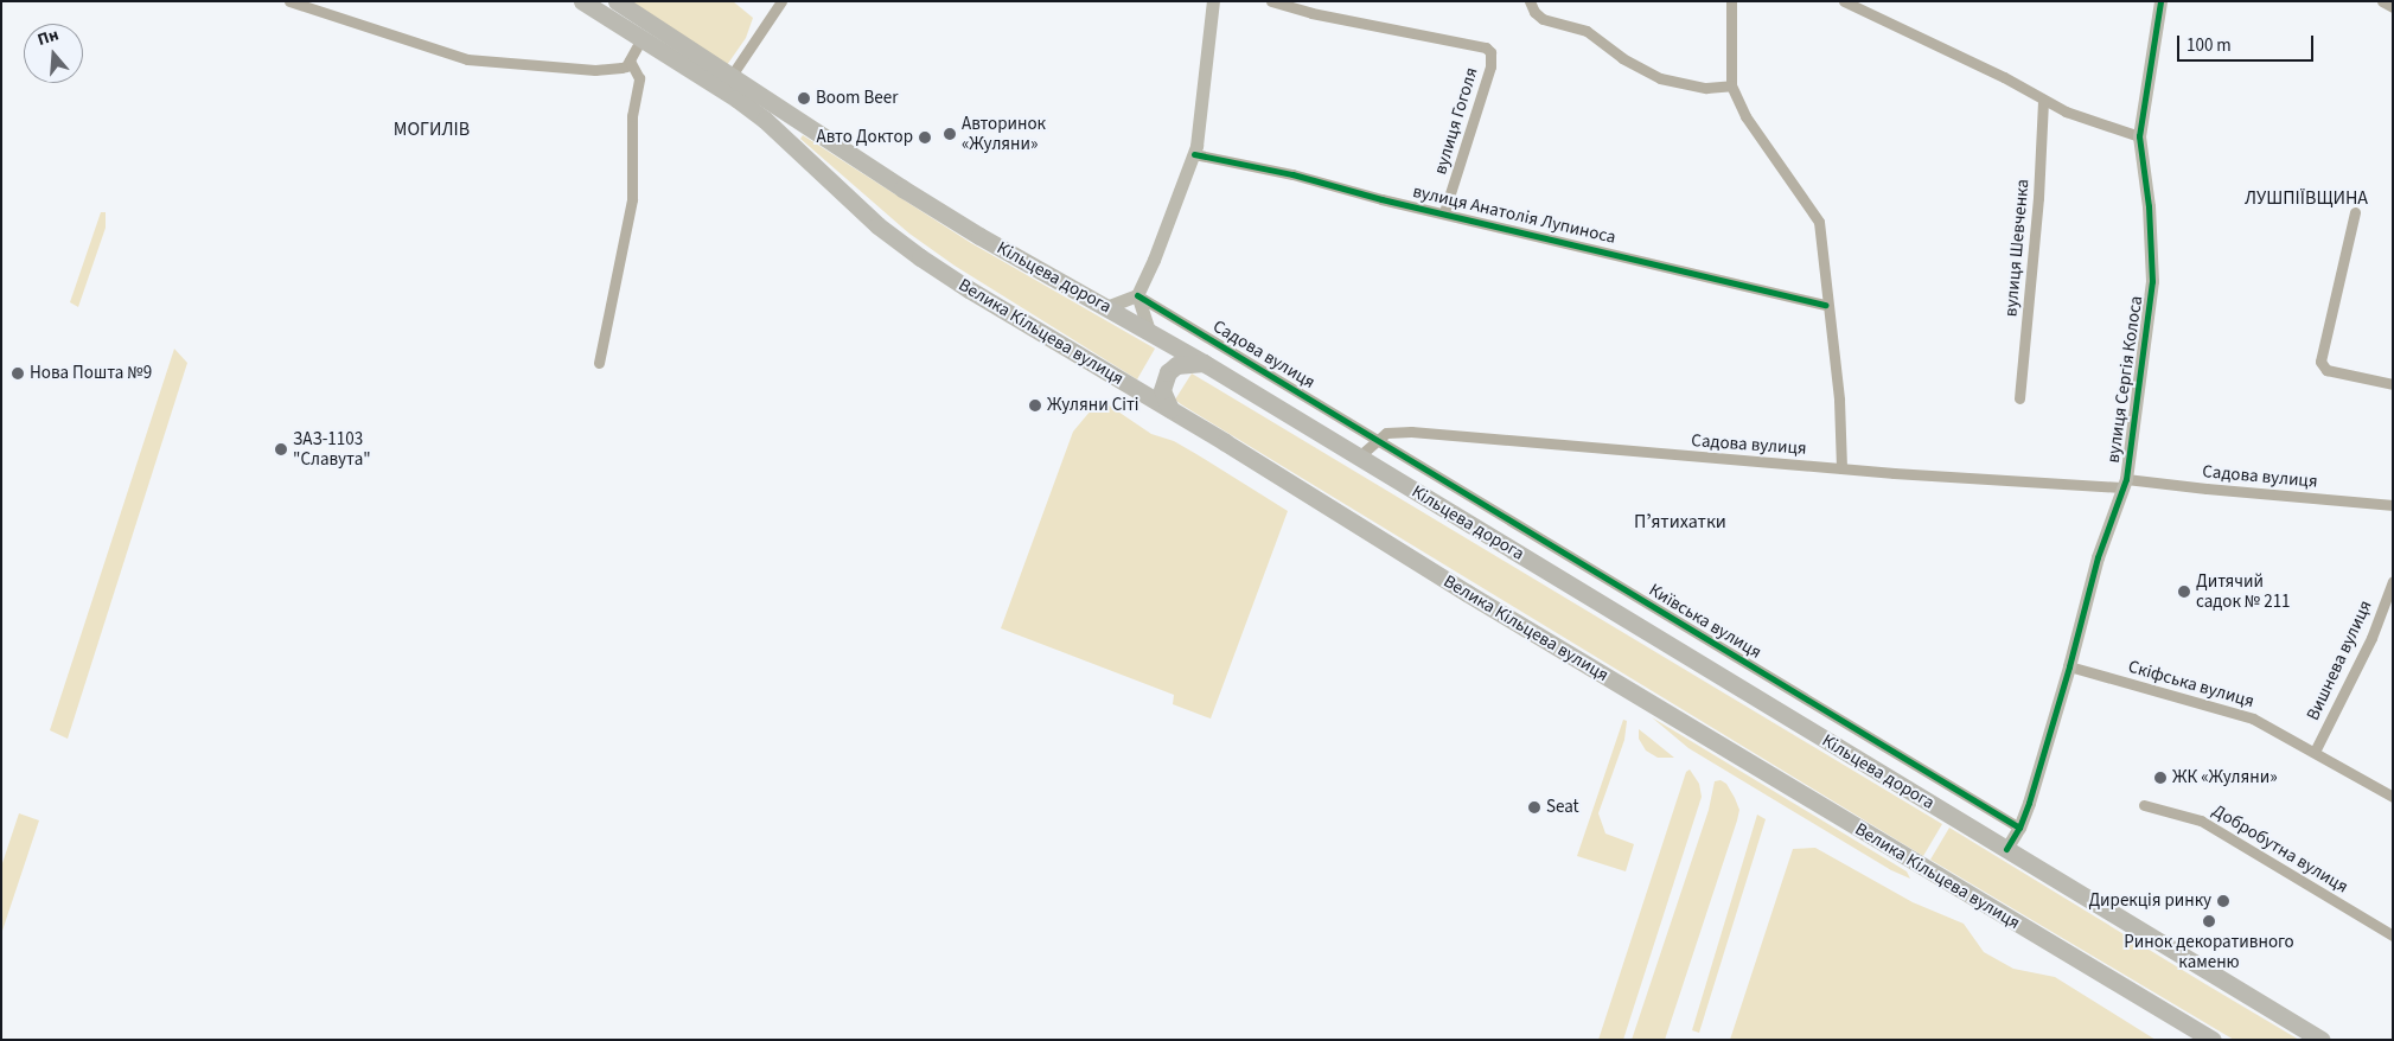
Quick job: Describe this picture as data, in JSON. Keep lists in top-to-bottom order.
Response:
{
  "streets": {
    "highway": ["Кільцева дорога", "Велика Кільцева вулиця"],
    "street": [
      "вулиця Гоголя",
      "вулиця Анатолія Лупиноса",
      "вулиця Шевченка",
      "Садова вулиця",
      "вулиця Сергія Колоса",
      "Київська вулиця",
      "Вишнева вулиця",
      "Скіфська вулиця",
      "Добробутна вулиця"
    ]
  },
  "crossings": [
    ["вулиця Гоголя", "вулиця Анатолія Лупиноса"],
    ["Кільцева дорога", "вулиця Сергія Колоса"],
    ["Садова вулиця", "вулиця Сергія Колоса"],
    ["Садова вулиця", "Київська вулиця"],
    ["вулиця Сергія Колоса", "Київська вулиця"],
    ["вулиця Сергія Колоса", "Скіфська вулиця"],
    ["Вишнева вулиця", "Скіфська вулиця"]
  ],
  "districts": ["МОГИЛІВ", "ЛУШПІЇВЩИНА", "Пʼятихатки"],
  "places": [
    "Boom Beer",
    "Авторинок «Жуляни»",
    "Авто Доктор",
    "Нова Пошта №9",
    "Жуляни Сіті",
    "ЗАЗ-1103 \"Славута\"",
    "Дитячий садок № 211",
    "ЖК «Жуляни»",
    "Seat",
    "Дирекція ринку",
    "Ринок декоративного каменю"
  ],
  "scale_bar": "100 m",
  "north": "top"
}
